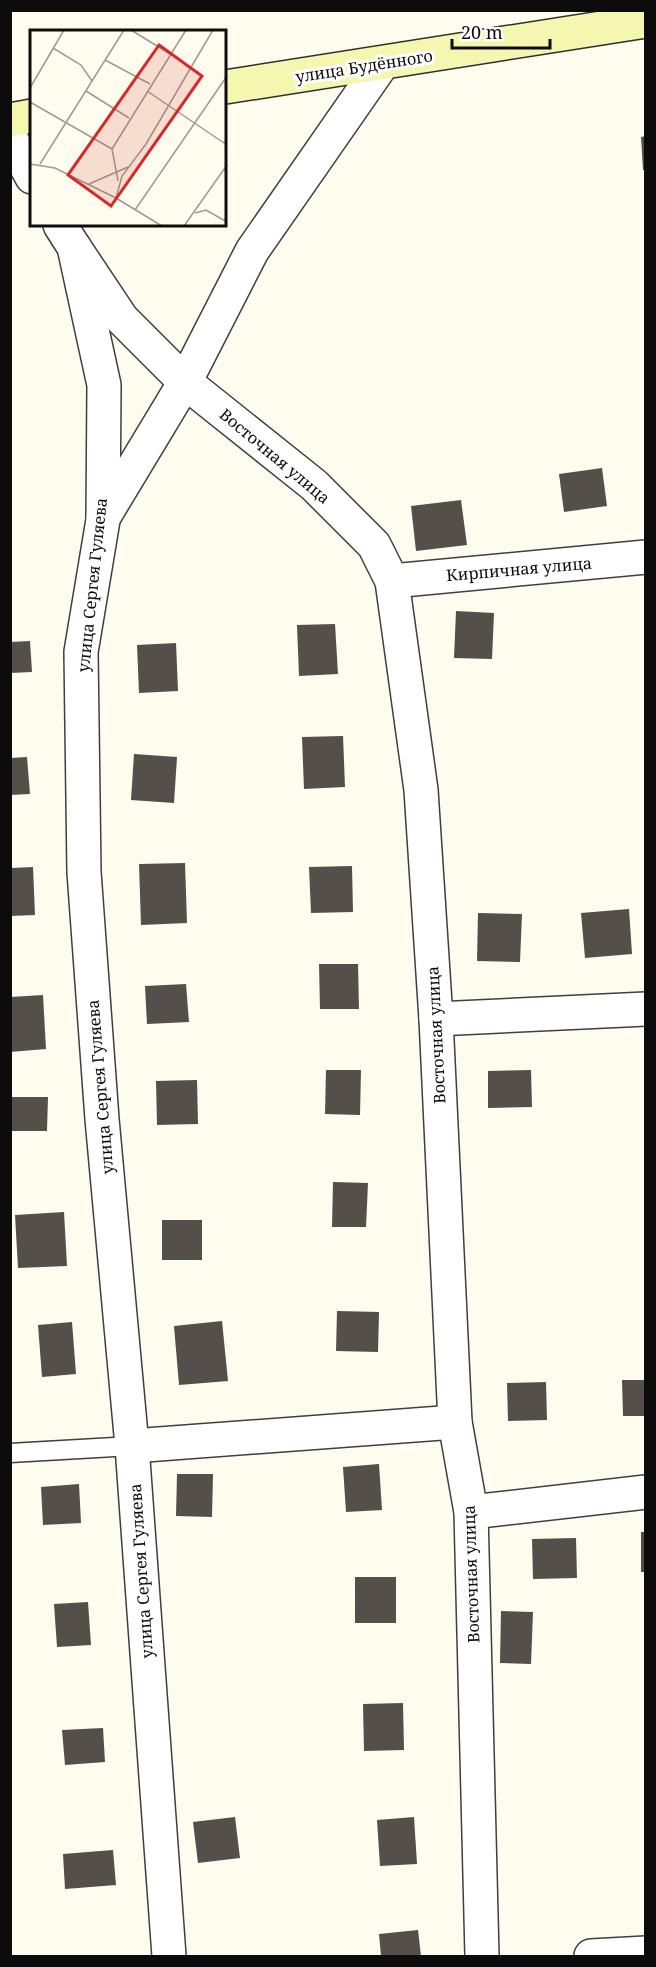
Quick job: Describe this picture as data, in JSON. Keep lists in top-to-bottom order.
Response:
{
  "streets": {
    "street": [
      "улица Будённого",
      "Восточная улица",
      "Кирпичная улица",
      "улица Сергея Гуляева"
    ]
  },
  "crossings": [
    ["Восточная улица", "Кирпичная улица"],
    ["Восточная улица", "улица Сергея Гуляева"]
  ],
  "scale_bar": "20 m"
}
